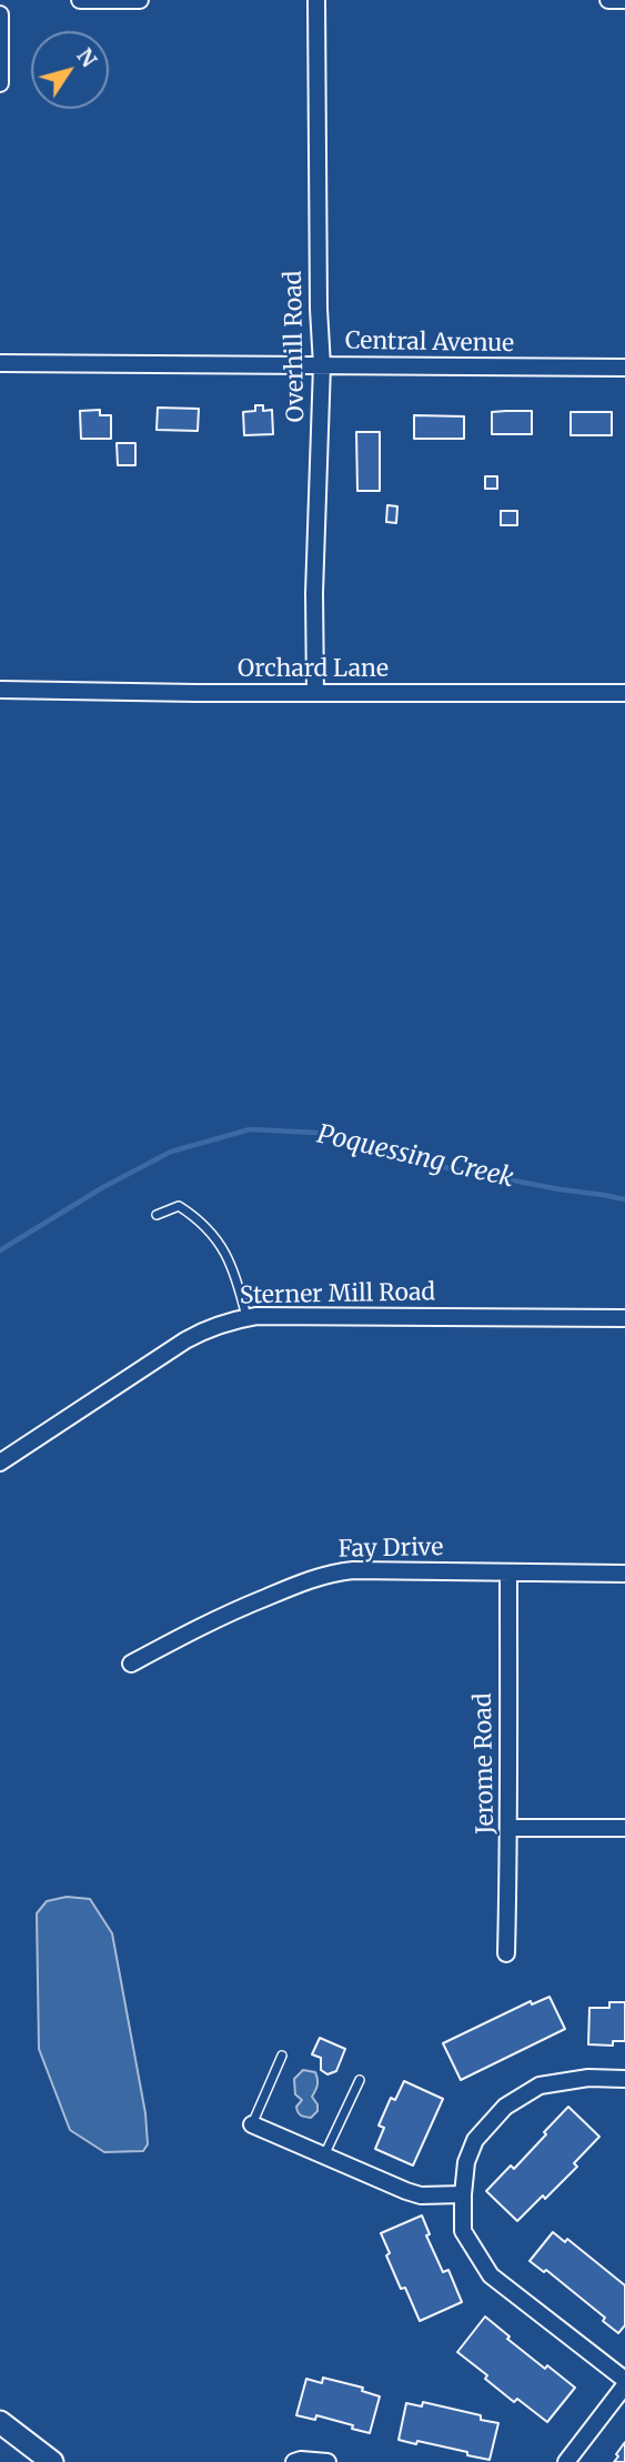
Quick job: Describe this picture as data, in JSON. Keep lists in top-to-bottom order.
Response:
{
  "streets": {
    "street": [
      "Central Avenue",
      "Overhill Road",
      "Orchard Lane",
      "Sterner Mill Road",
      "Fay Drive",
      "Jerome Road"
    ]
  },
  "crossings": [
    ["Central Avenue", "Overhill Road"],
    ["Overhill Road", "Orchard Lane"],
    ["Fay Drive", "Jerome Road"]
  ],
  "water": ["Poquessing Creek"],
  "north": "top right"
}
